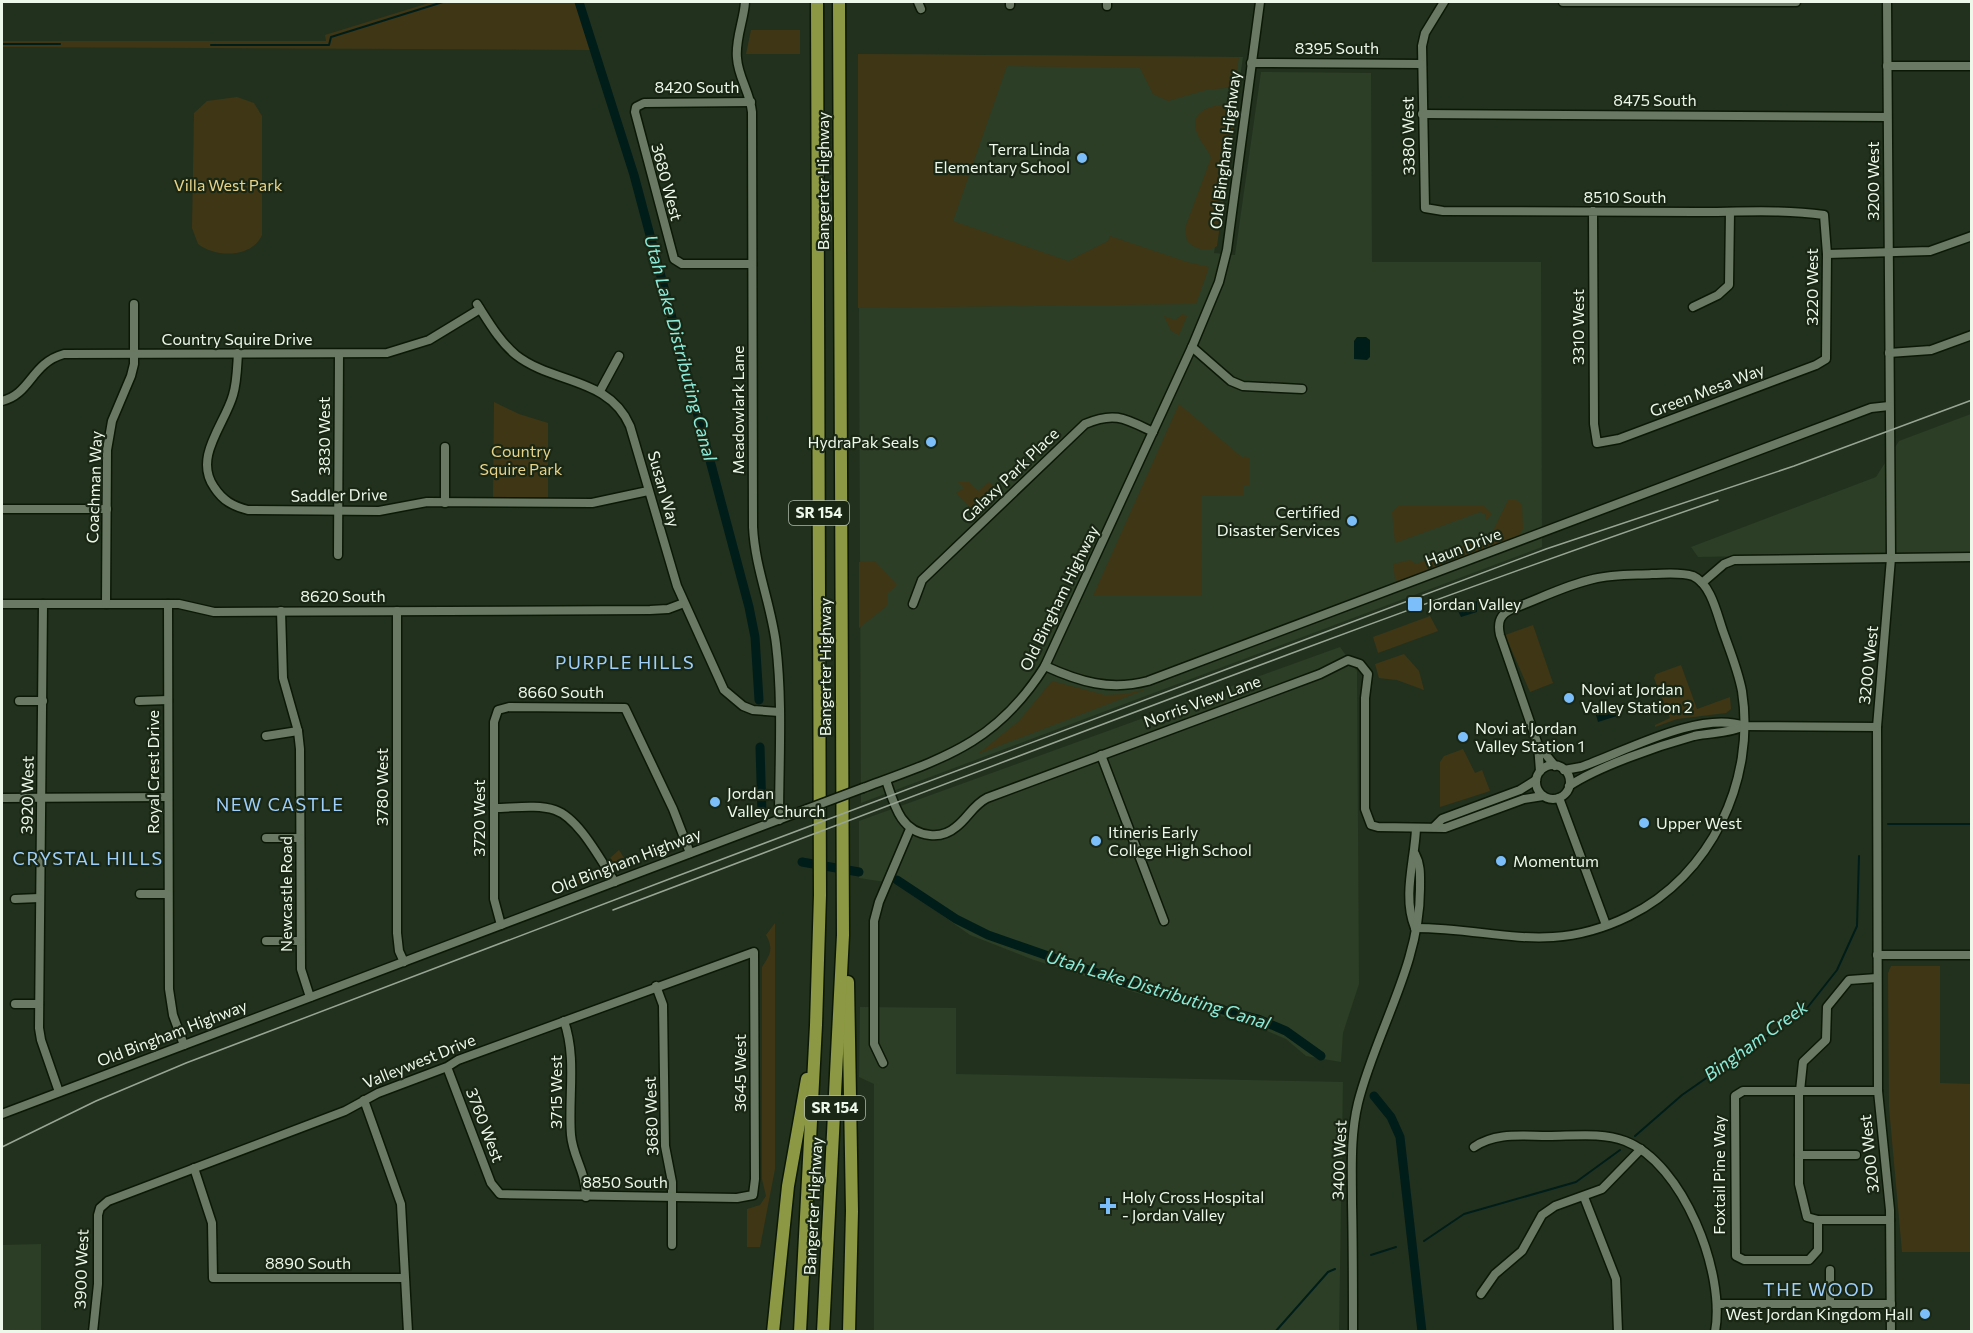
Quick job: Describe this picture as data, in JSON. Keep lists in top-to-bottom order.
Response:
{
  "streets": {
    "highway": ["Bangerter Highway", "SR 154"],
    "street": [
      "8395 South",
      "8420 South",
      "8475 South",
      "3380 West",
      "Old Bingham Highway",
      "3200 West",
      "3680 West",
      "8510 South",
      "3220 West",
      "3310 West",
      "Country Squire Drive",
      "Green Mesa Way",
      "Meadowlark Lane",
      "3830 West",
      "Galaxy Park Place",
      "Coachman Way",
      "Susan Way",
      "Saddler Drive",
      "Haun Drive",
      "8620 South",
      "8660 South",
      "Norris View Lane",
      "Royal Crest Drive",
      "3780 West",
      "3920 West",
      "3720 West",
      "Newcastle Road",
      "Valleywest Drive",
      "3645 West",
      "3715 West",
      "3760 West",
      "3400 West",
      "Foxtail Pine Way",
      "8850 South",
      "8890 South",
      "3900 West"
    ]
  },
  "crossings": [
    ["8395 South", "3380 West"],
    ["8395 South", "Old Bingham Highway"],
    ["8420 South", "3680 West"],
    ["8420 South", "Meadowlark Lane"],
    ["8475 South", "3380 West"],
    ["8475 South", "3200 West"],
    ["3380 West", "8510 South"],
    ["Old Bingham Highway", "Meadowlark Lane"],
    ["Old Bingham Highway", "Galaxy Park Place"],
    ["Old Bingham Highway", "Haun Drive"],
    ["Old Bingham Highway", "8660 South"],
    ["Old Bingham Highway", "Royal Crest Drive"],
    ["Old Bingham Highway", "3780 West"],
    ["Old Bingham Highway", "3920 West"],
    ["Old Bingham Highway", "3720 West"],
    ["Old Bingham Highway", "Newcastle Road"],
    ["3200 West", "Haun Drive"],
    ["3680 West", "Meadowlark Lane"],
    ["3680 West", "Valleywest Drive"],
    ["3680 West", "8850 South"],
    ["8510 South", "3220 West"],
    ["8510 South", "3310 West"],
    ["3220 West", "Green Mesa Way"],
    ["3310 West", "Green Mesa Way"],
    ["Country Squire Drive", "3830 West"],
    ["Country Squire Drive", "Coachman Way"],
    ["Country Squire Drive", "Susan Way"],
    ["Country Squire Drive", "Saddler Drive"],
    ["Meadowlark Lane", "Susan Way"],
    ["3830 West", "Saddler Drive"],
    ["Coachman Way", "8620 South"],
    ["Susan Way", "Saddler Drive"],
    ["Susan Way", "8620 South"],
    ["8620 South", "Royal Crest Drive"],
    ["8620 South", "3780 West"],
    ["8620 South", "3920 West"],
    ["8620 South", "Newcastle Road"],
    ["8660 South", "3720 West"],
    ["Norris View Lane", "3400 West"],
    ["Valleywest Drive", "3645 West"],
    ["Valleywest Drive", "3715 West"],
    ["Valleywest Drive", "3760 West"],
    ["Valleywest Drive", "8890 South"],
    ["Valleywest Drive", "3900 West"],
    ["3645 West", "8850 South"],
    ["3715 West", "8850 South"],
    ["3760 West", "8850 South"]
  ],
  "districts": [
    "PURPLE HILLS",
    "NEW CASTLE",
    "CRYSTAL HILLS",
    "THE WOOD"
  ],
  "water": ["Utah Lake Distributing Canal", "Bingham Creek"],
  "parks": ["Villa West Park", "Country Squire Park"],
  "places": {
    "other": [
      "Terra Linda Elementary School",
      "HydraPak Seals",
      "Certified Disaster Services",
      "Novi at Jordan Valley Station 2",
      "Novi at Jordan Valley Station 1",
      "Jordan Valley Church",
      "Upper West",
      "Itineris Early College High School",
      "Momentum",
      "West Jordan Kingdom Hall"
    ],
    "transit": ["Jordan Valley"],
    "health": ["Holy Cross Hospital - Jordan Valley"]
  }
}
